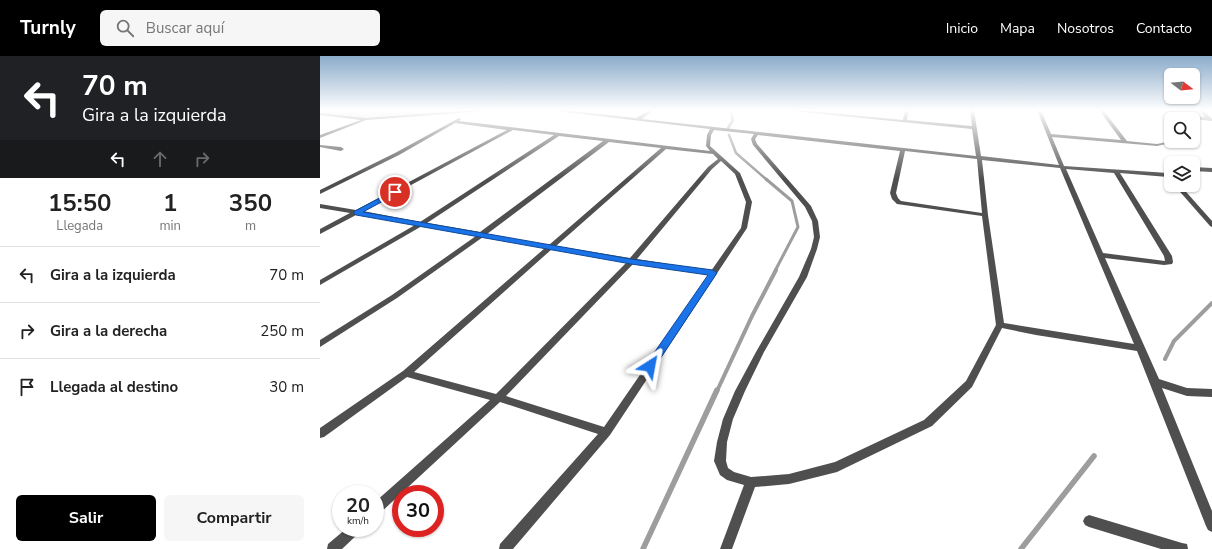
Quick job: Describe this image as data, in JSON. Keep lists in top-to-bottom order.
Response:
{
  "north": "right",
  "page": {
    "header": "Turnly",
    "search": "Buscar aquí",
    "nav": [
      "Inicio",
      "Mapa",
      "Nosotros",
      "Contacto"
    ],
    "turn": ["70 m", "Gira a la izquierda"],
    "eta": [
      "15:50",
      "Llegada",
      "1",
      "min",
      "350",
      "m"
    ],
    "list": [
      {
        "name": "Gira a la izquierda",
        "value": "70 m"
      },
      {
        "name": "Gira a la derecha",
        "value": "250 m"
      },
      {
        "name": "Llegada al destino",
        "value": "30 m"
      }
    ],
    "speed": "20 km/h",
    "limit": "30",
    "buttons": ["Salir", "Compartir"]
  }
}
